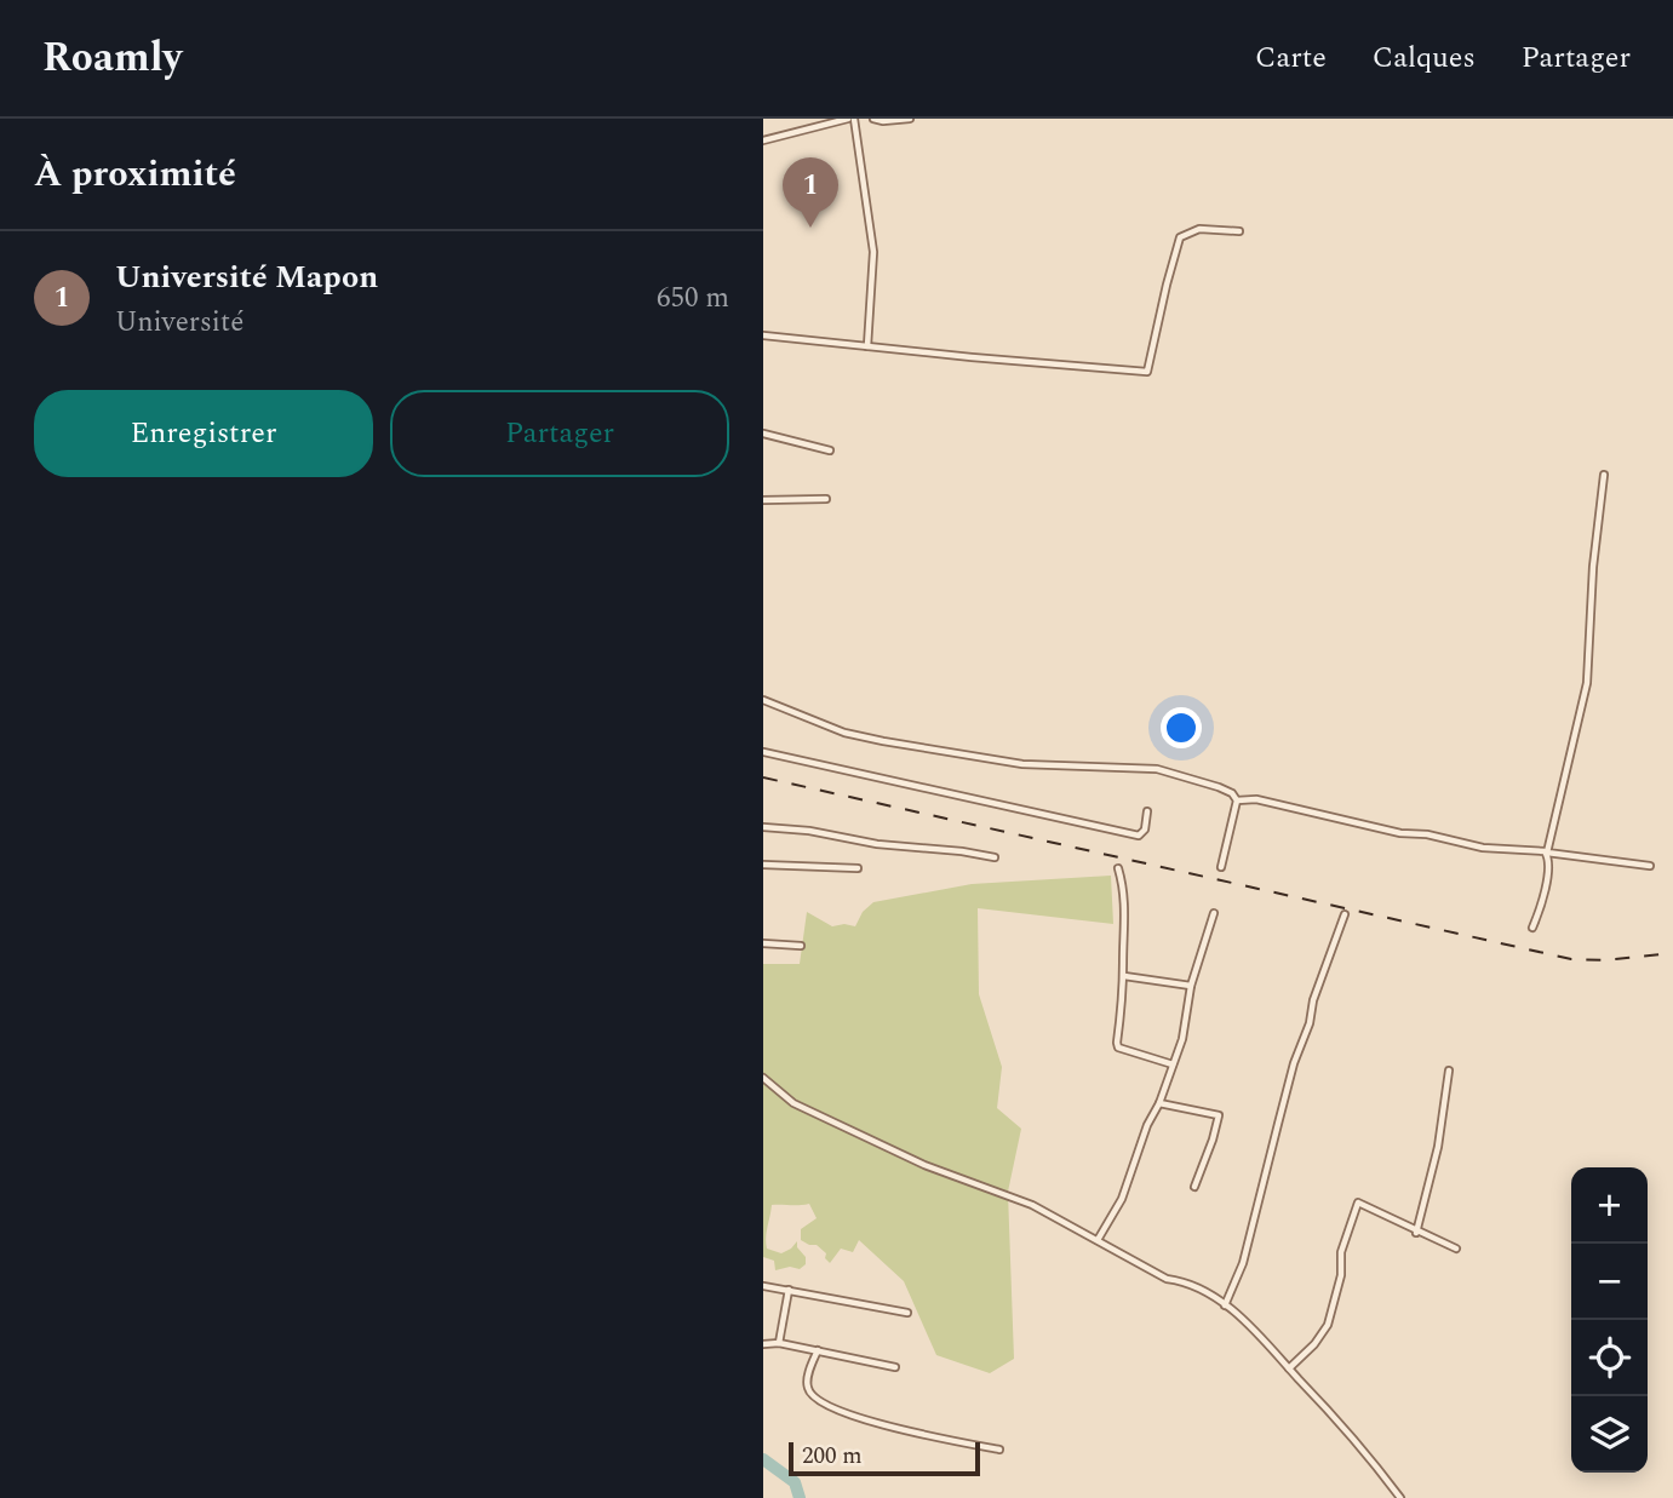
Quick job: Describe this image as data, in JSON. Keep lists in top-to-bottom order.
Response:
{
  "scale_bar": "200 m",
  "page": {
    "header": "Roamly",
    "nav": ["Carte", "Calques", "Partager"],
    "heading": "À proximité",
    "pins": "1",
    "list": [
      {
        "mark": "1",
        "name": "Université Mapon",
        "note": "Université",
        "value": "650 m"
      }
    ],
    "buttons": ["Enregistrer", "Partager"],
    "map_buttons": ["+", "−"],
    "scale": "200 m"
  }
}
